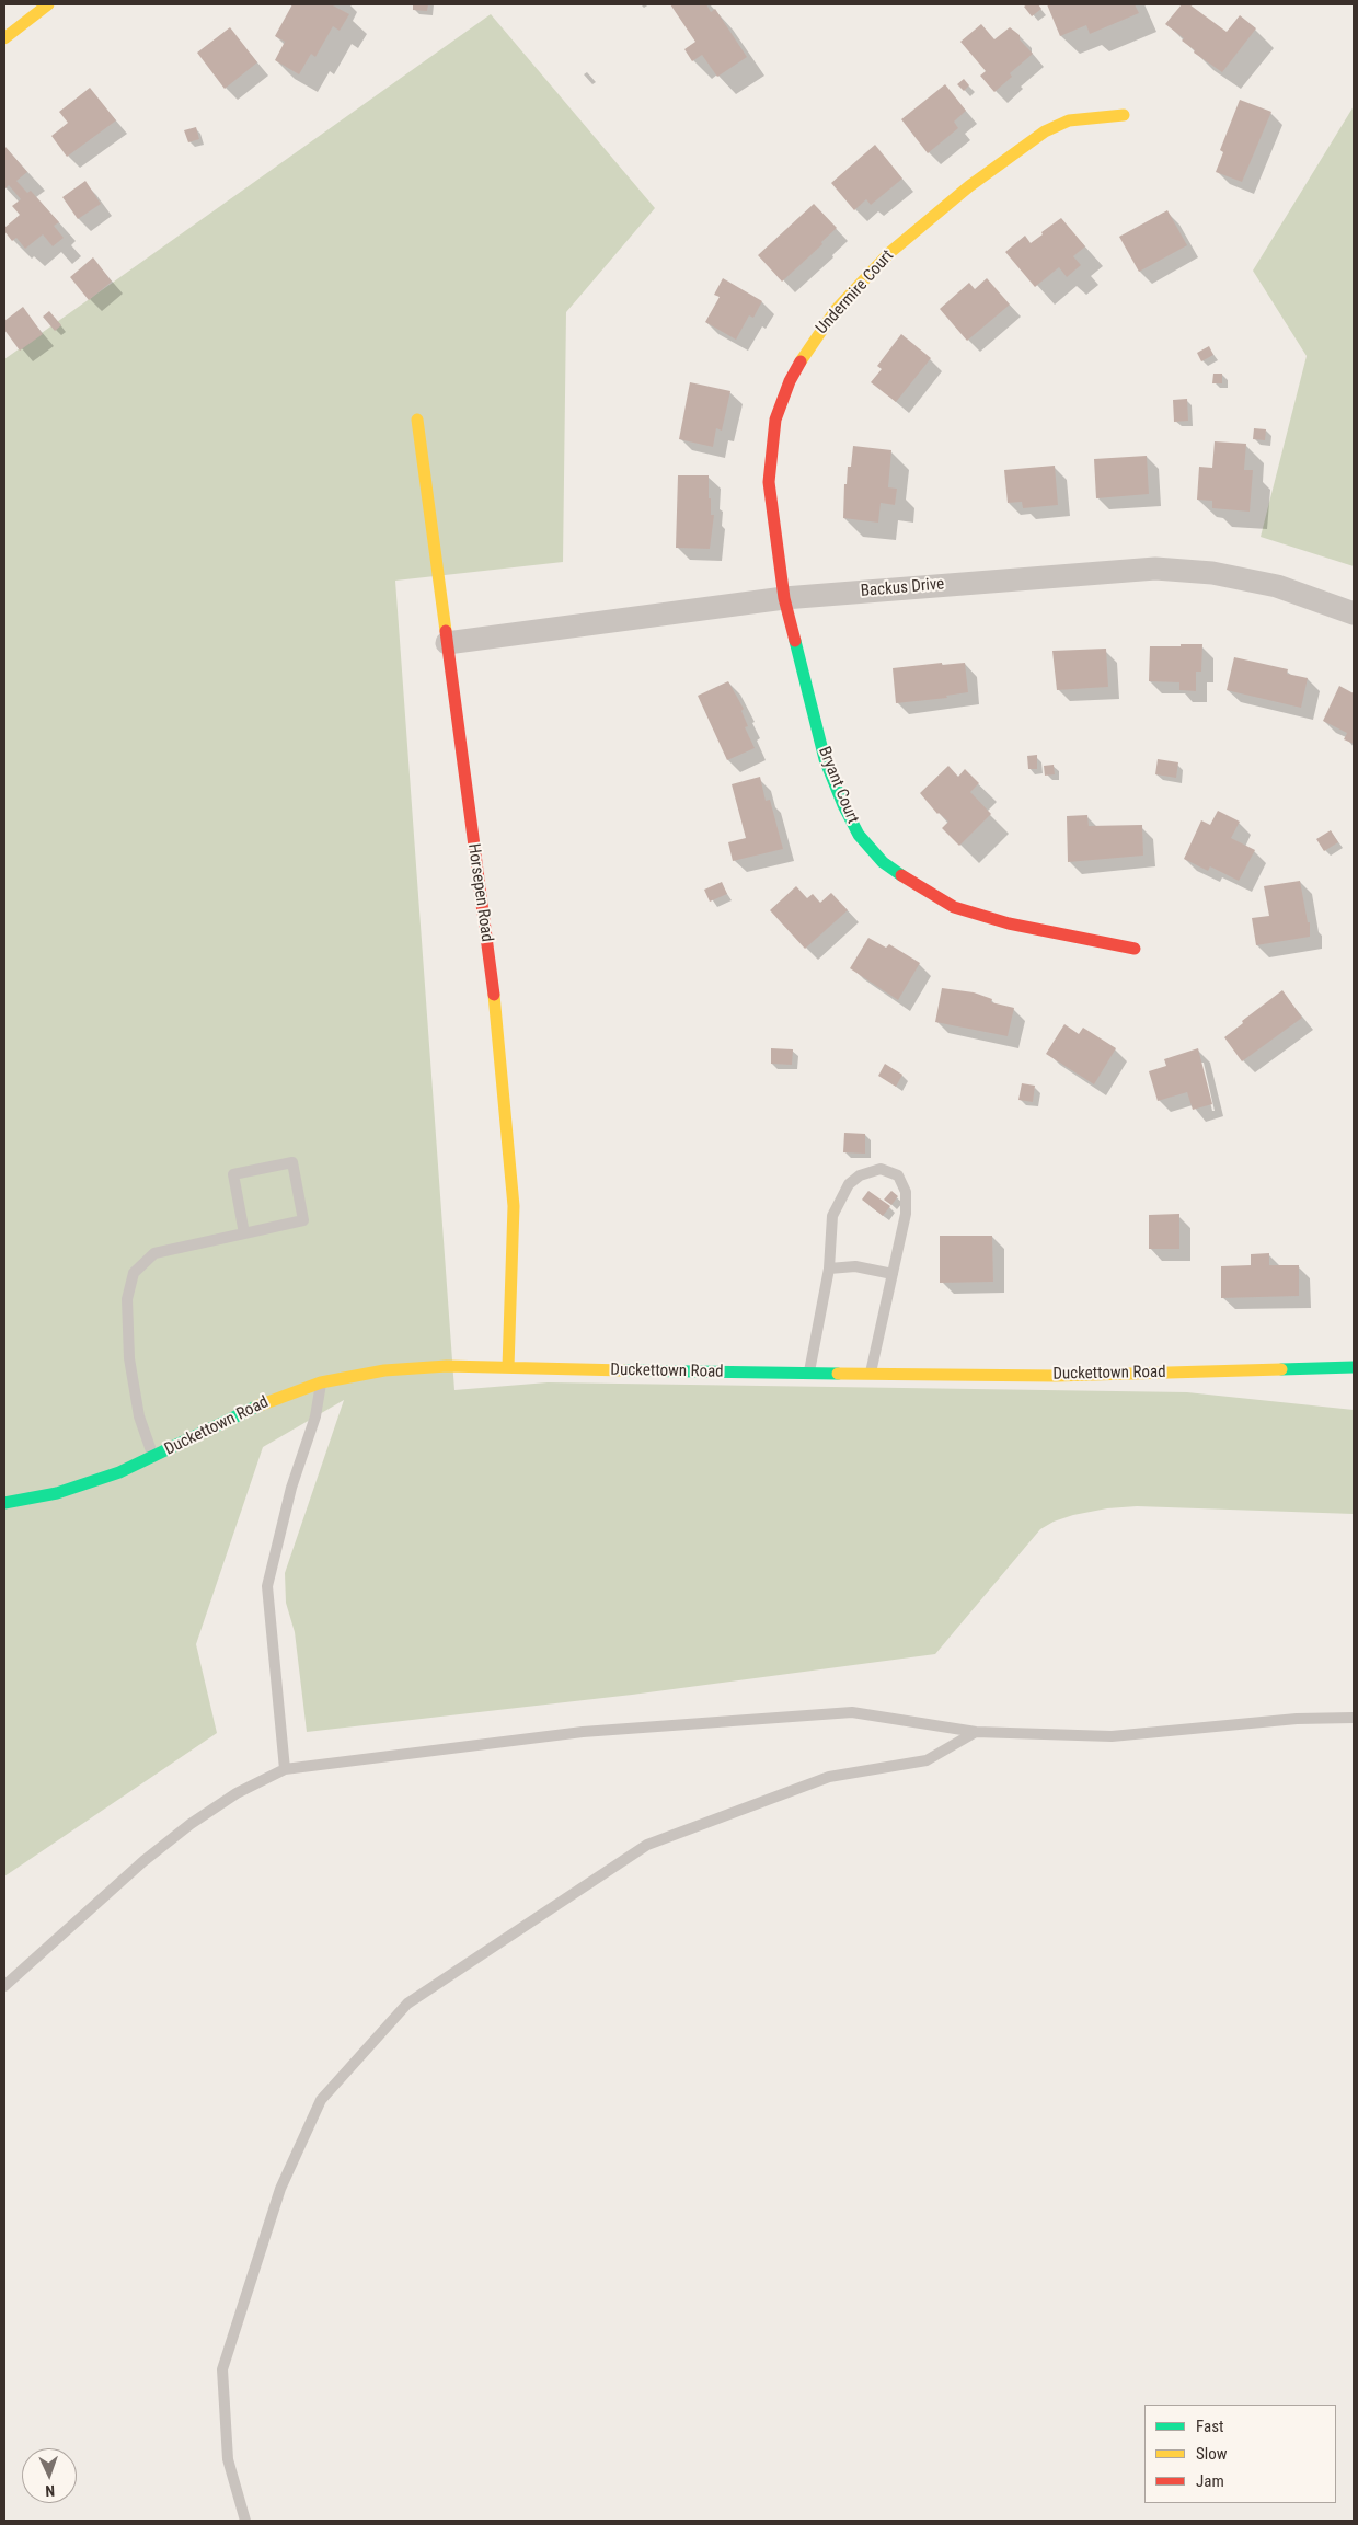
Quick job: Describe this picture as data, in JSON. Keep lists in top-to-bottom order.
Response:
{
  "streets": {
    "street": [
      "Undermire Court",
      "Backus Drive",
      "Bryant Court",
      "Horsepen Road",
      "Duckettown Road"
    ]
  },
  "crossings": [
    ["Undermire Court", "Backus Drive"],
    ["Undermire Court", "Bryant Court"],
    ["Backus Drive", "Bryant Court"],
    ["Backus Drive", "Horsepen Road"],
    ["Horsepen Road", "Duckettown Road"]
  ],
  "legend": ["Fast", "Slow", "Jam"],
  "north": "bottom"
}
